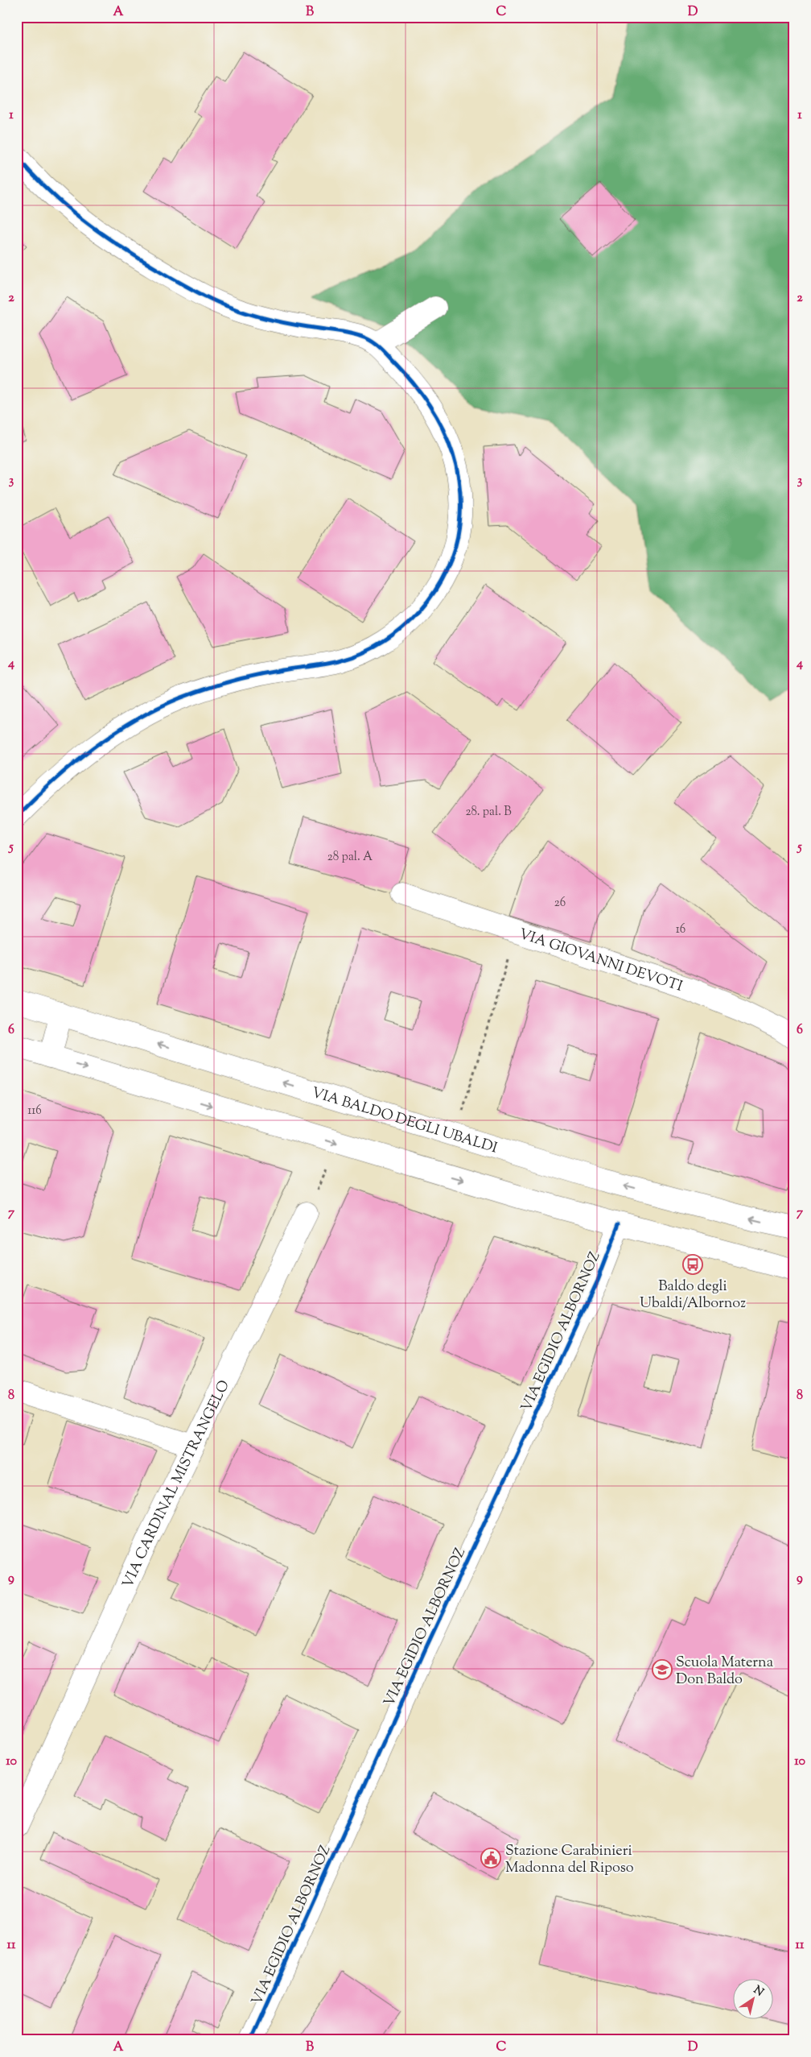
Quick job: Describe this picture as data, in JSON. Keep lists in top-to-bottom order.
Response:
{
  "streets": {
    "street": [
      "VIA GIOVANNI DEVOTI",
      "VIA BALDO DEGLI UBALDI",
      "VIA EGIDIO ALBORNOZ",
      "VIA CARDINAL MISTRANGELO"
    ]
  },
  "places": {
    "bus stop": ["Baldo degli Ubaldi/Albornoz"],
    "school or university": ["Scuola Materna Don Baldo"],
    "public building": ["Stazione Carabinieri Madonna del Riposo"]
  },
  "house_numbers": [
    "28. pal. B",
    "28 pal. A",
    "26",
    "16",
    "116"
  ],
  "north": "top right",
  "grid": {
    "columns": [
      "A",
      "B",
      "C",
      "D"
    ],
    "rows": [
      "1",
      "2",
      "3",
      "4",
      "5",
      "6",
      "7",
      "8",
      "9",
      "10",
      "11"
    ]
  }
}
